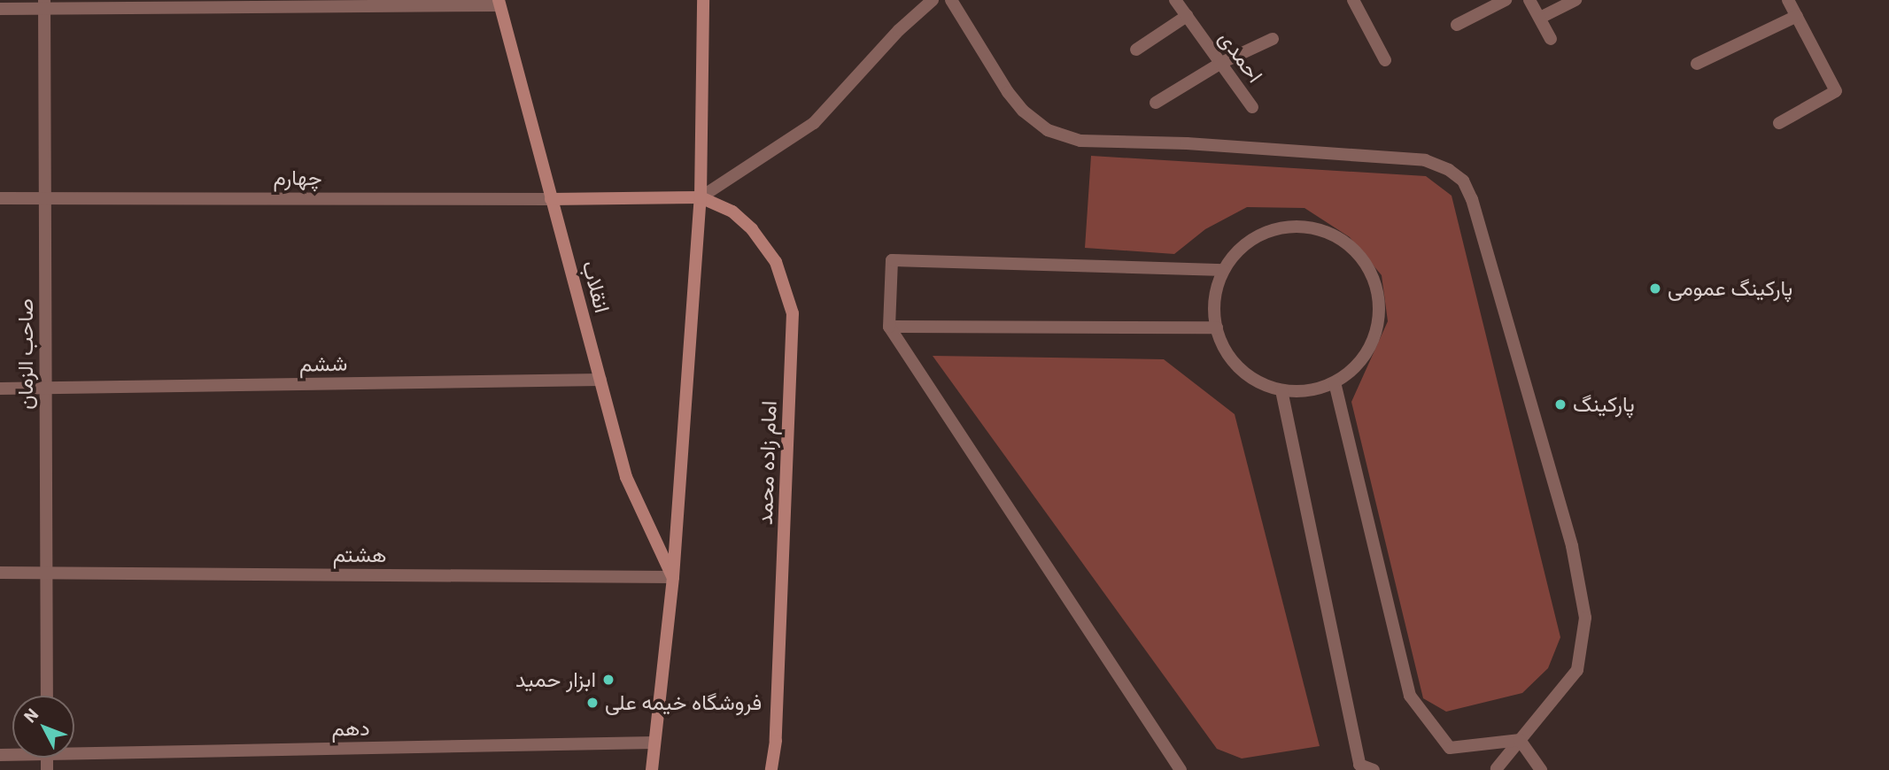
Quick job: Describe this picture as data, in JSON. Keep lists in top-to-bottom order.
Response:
{
  "streets": {
    "street": [
      "احمدی",
      "چهارم",
      "انقلاب",
      "صاحب الزمان",
      "ششم",
      "امام زاده محمد",
      "هشتم",
      "دهم"
    ]
  },
  "crossings": [
    ["چهارم", "انقلاب"],
    ["چهارم", "صاحب الزمان"],
    ["انقلاب", "ششم"],
    ["انقلاب", "هشتم"],
    ["صاحب الزمان", "ششم"],
    ["صاحب الزمان", "هشتم"]
  ],
  "places": [
    "پارکینگ عمومی",
    "پارکینگ",
    "ابزار حمید",
    "فروشگاه خیمه علی"
  ],
  "north": "top left"
}
